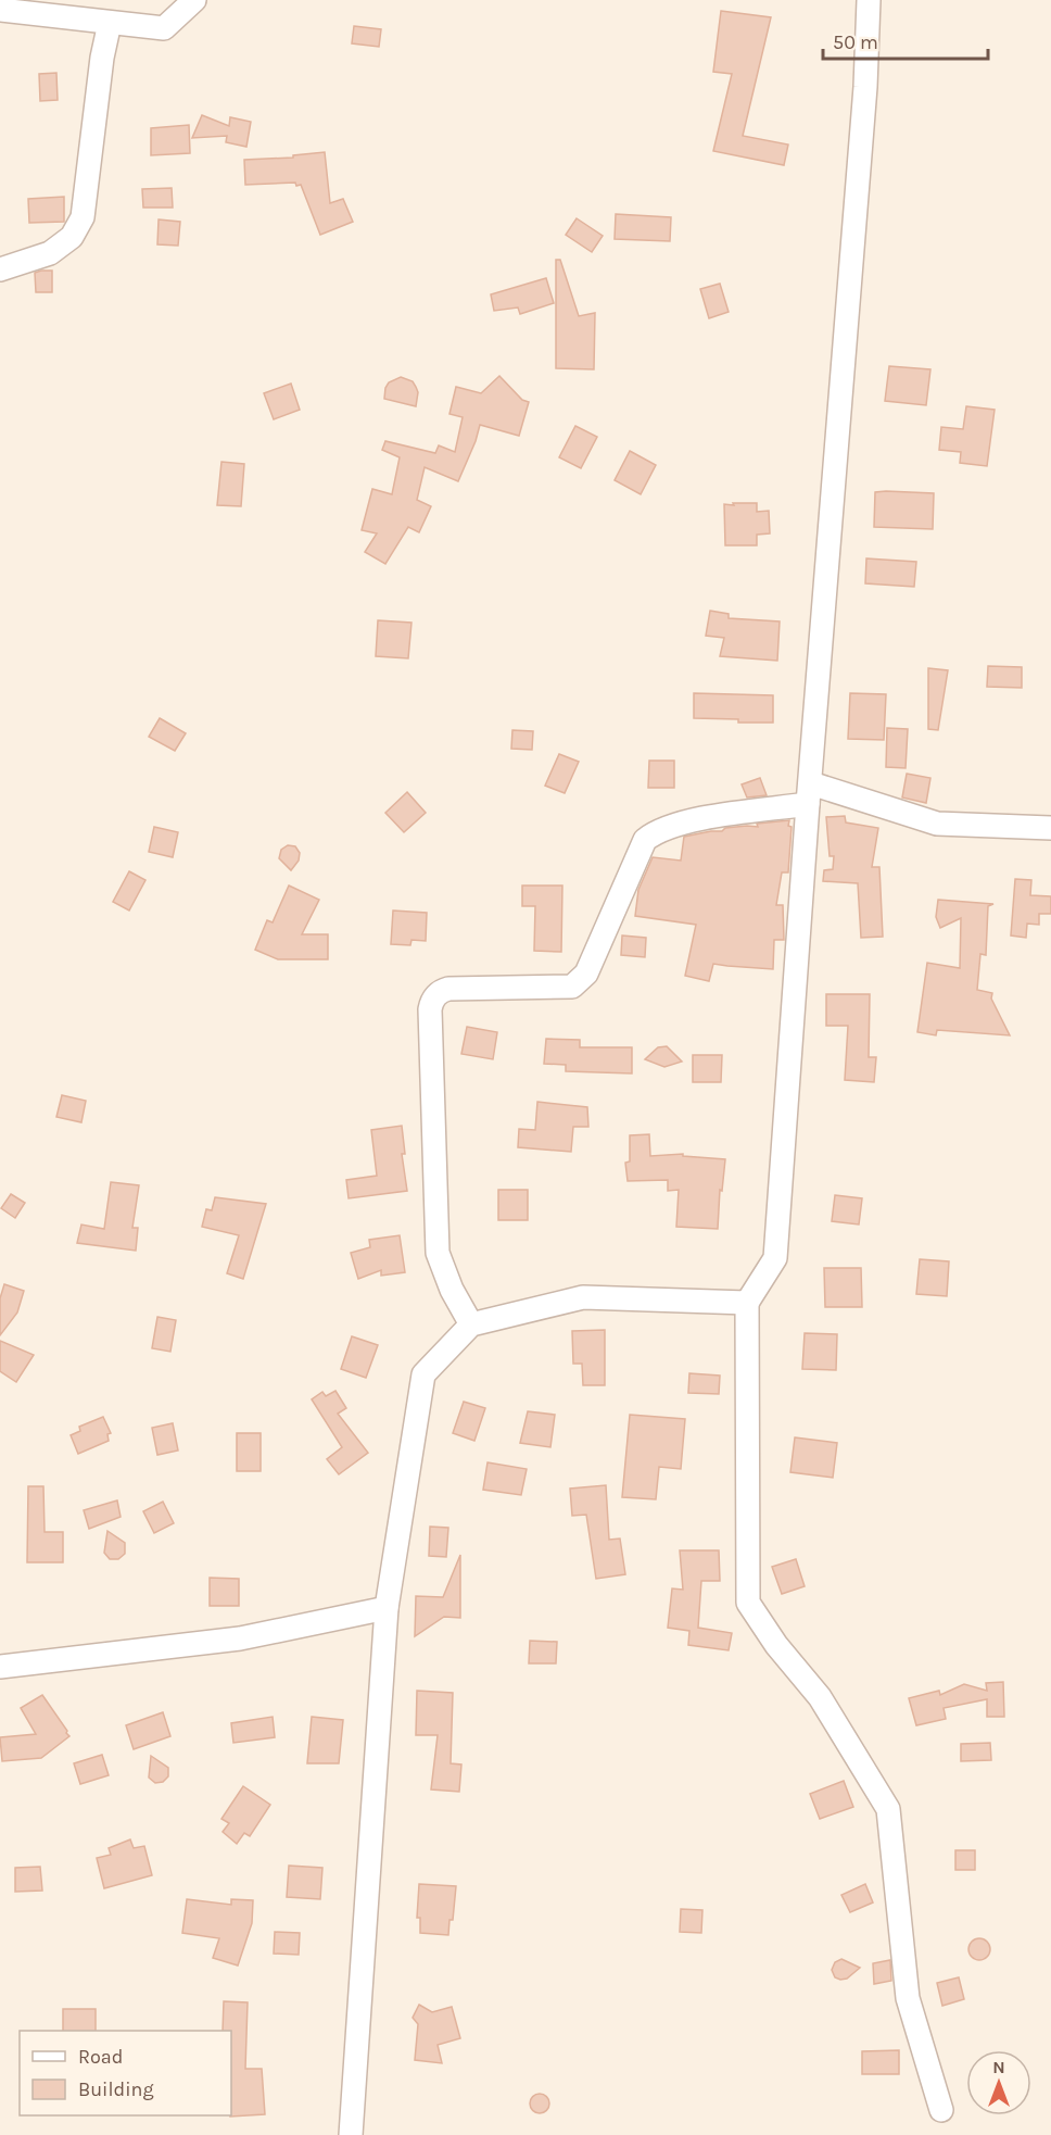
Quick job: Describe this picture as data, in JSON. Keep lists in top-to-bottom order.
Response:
{
  "legend": ["Road", "Building"],
  "scale_bar": "50 m",
  "north": "top"
}
